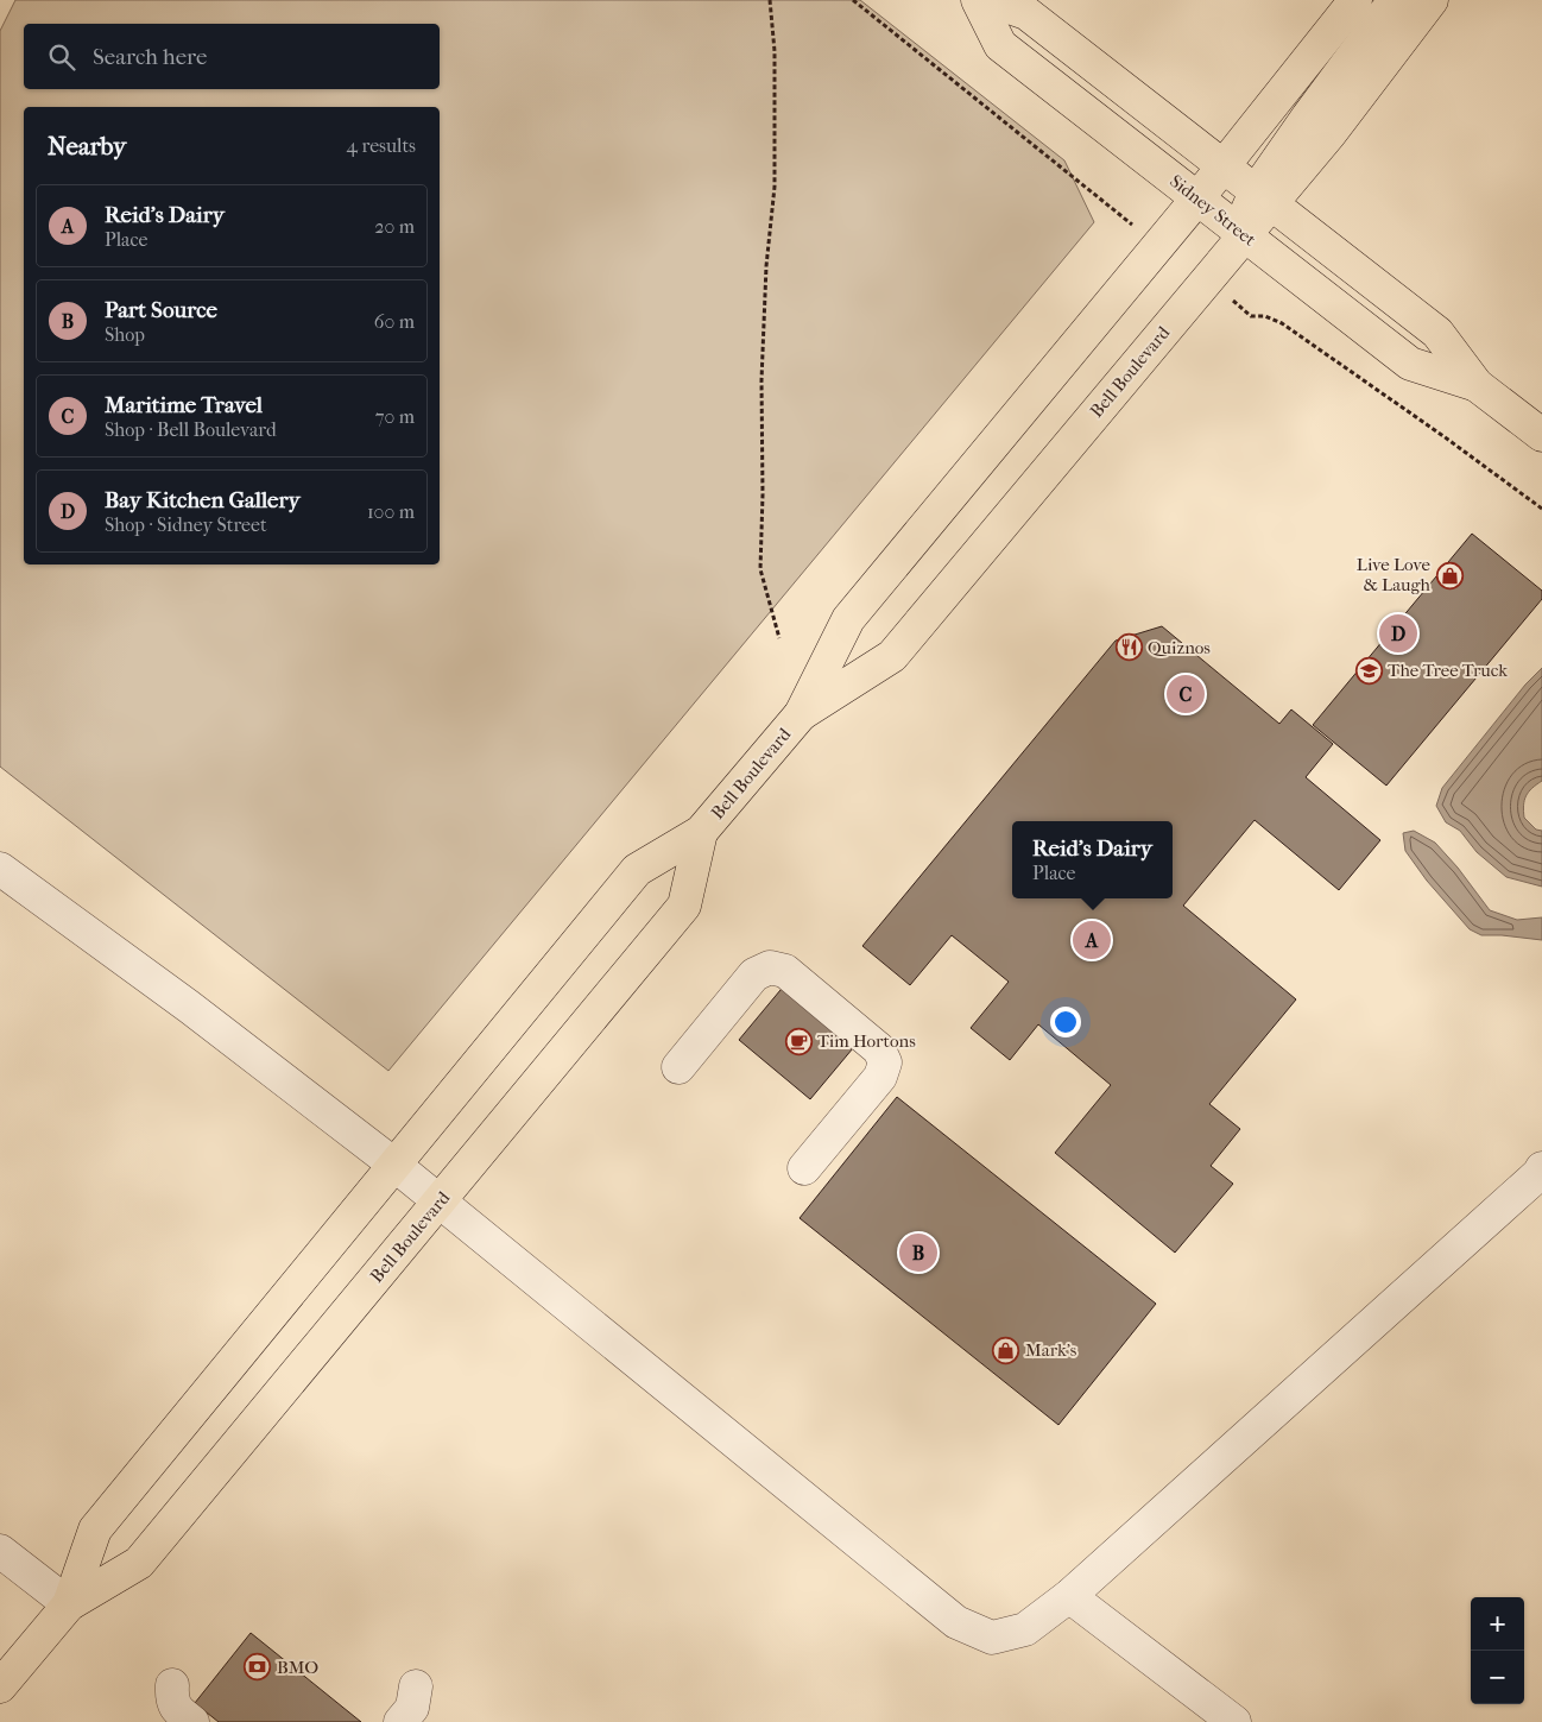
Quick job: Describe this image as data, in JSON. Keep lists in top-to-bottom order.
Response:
{
  "streets": {
    "main road": ["Sidney Street", "Bell Boulevard"]
  },
  "crossings": [
    ["Sidney Street", "Bell Boulevard"]
  ],
  "places": {
    "shop": ["Live Love & Laugh", "Mark's"],
    "restaurant": ["Quiznos"],
    "school or university": ["The Tree Truck"],
    "cafe": ["Tim Hortons"],
    "bank": ["BMO"]
  },
  "page": {
    "search": "Search here",
    "heading": ["Nearby", "4 results"],
    "list": [
      {
        "mark": "A",
        "name": "Reid's Dairy",
        "note": "Place",
        "value": "20 m"
      },
      {
        "mark": "B",
        "name": "Part Source",
        "note": "Shop",
        "value": "60 m"
      },
      {
        "mark": "C",
        "name": "Maritime Travel",
        "note": "Shop · Bell Boulevard",
        "value": "70 m"
      },
      {
        "mark": "D",
        "name": "Bay Kitchen Gallery",
        "note": "Shop · Sidney Street",
        "value": "100 m"
      }
    ],
    "pins": [
      "D",
      "C",
      "A",
      "B"
    ],
    "popup": ["Reid's Dairy", "Place"],
    "map_buttons": ["+", "−"]
  }
}
